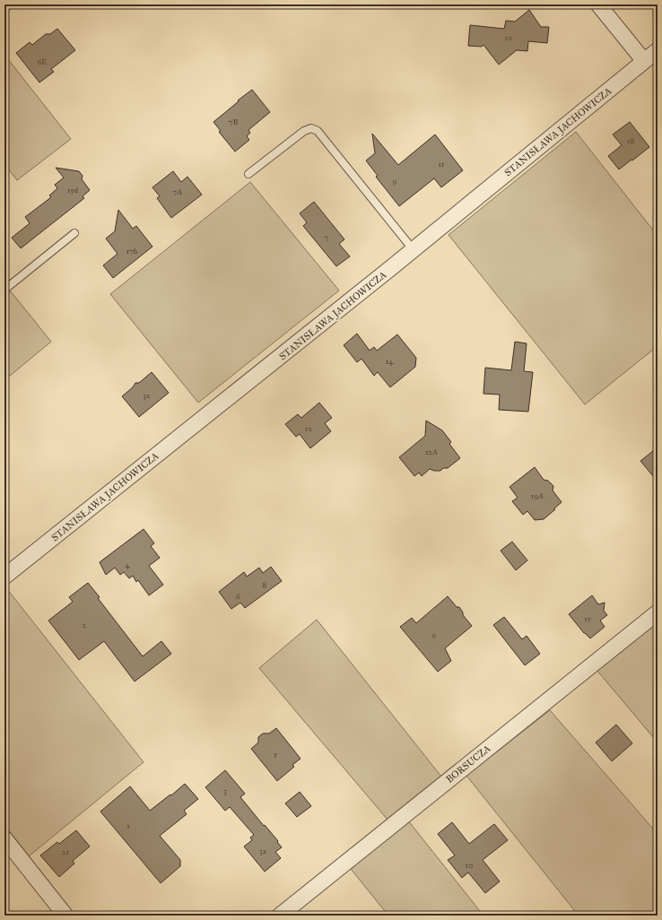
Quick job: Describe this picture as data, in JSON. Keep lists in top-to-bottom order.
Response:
{
  "streets": {
    "street": ["STANISŁAWA JACHOWICZA", "BORSUCZA"]
  },
  "house_numbers": [
    "10",
    "6E",
    "7B",
    "18",
    "11",
    "9",
    "15d",
    "7A",
    "7",
    "17b",
    "14",
    "3a",
    "12",
    "12A",
    "19A",
    "4",
    "8",
    "6",
    "15",
    "2",
    "9",
    "5",
    "3",
    "1",
    "3a",
    "21",
    "10"
  ]
}
